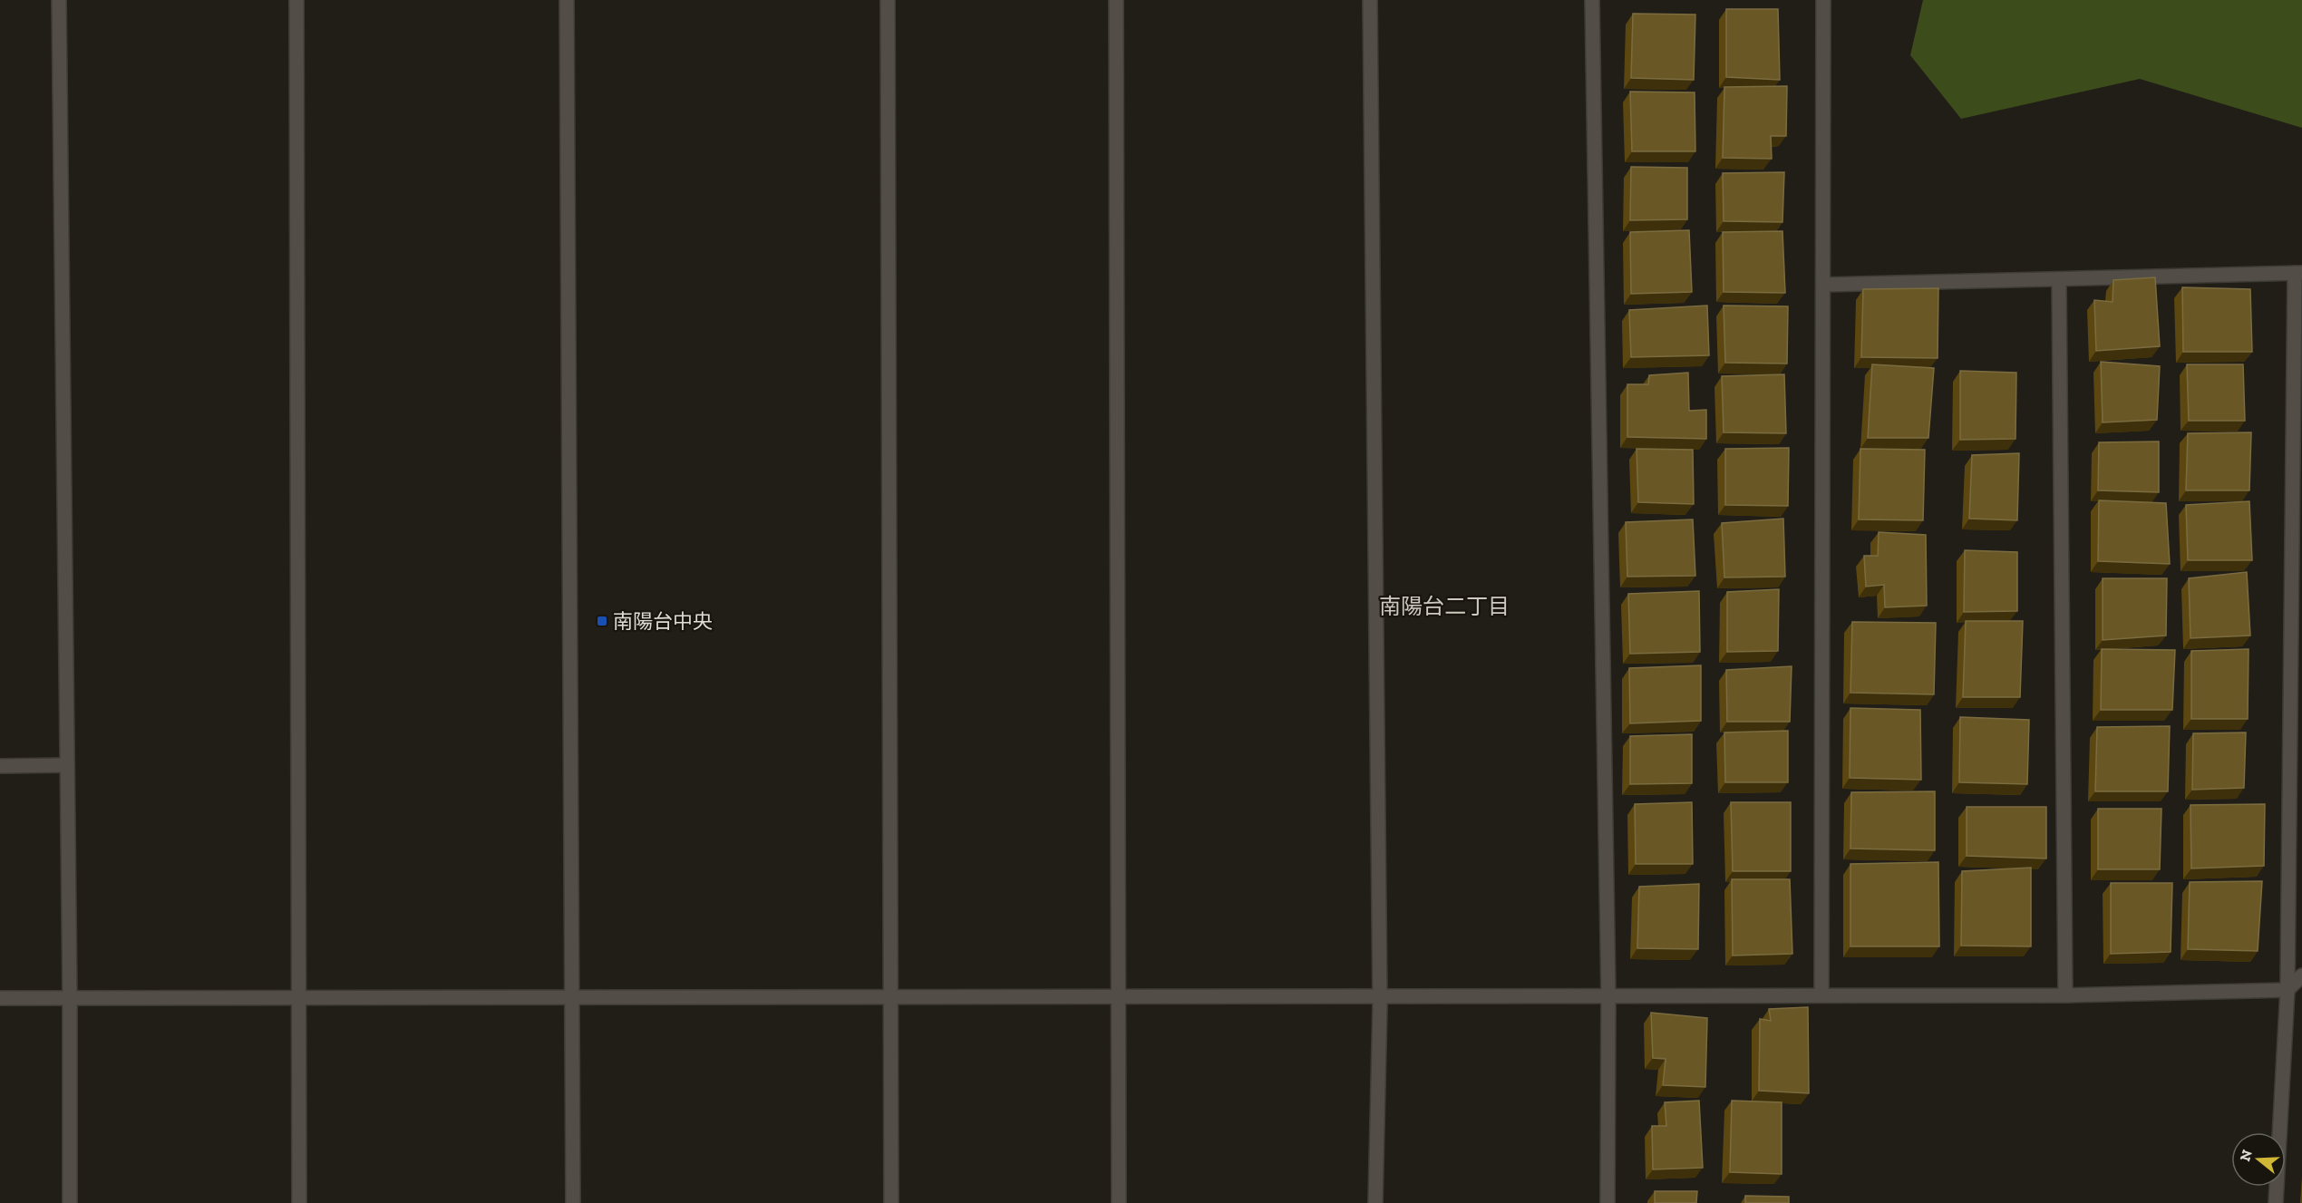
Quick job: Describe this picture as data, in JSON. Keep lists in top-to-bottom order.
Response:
{
  "districts": ["南陽台二丁目"],
  "places": {
    "transit": ["南陽台中央"]
  },
  "north": "left"
}
